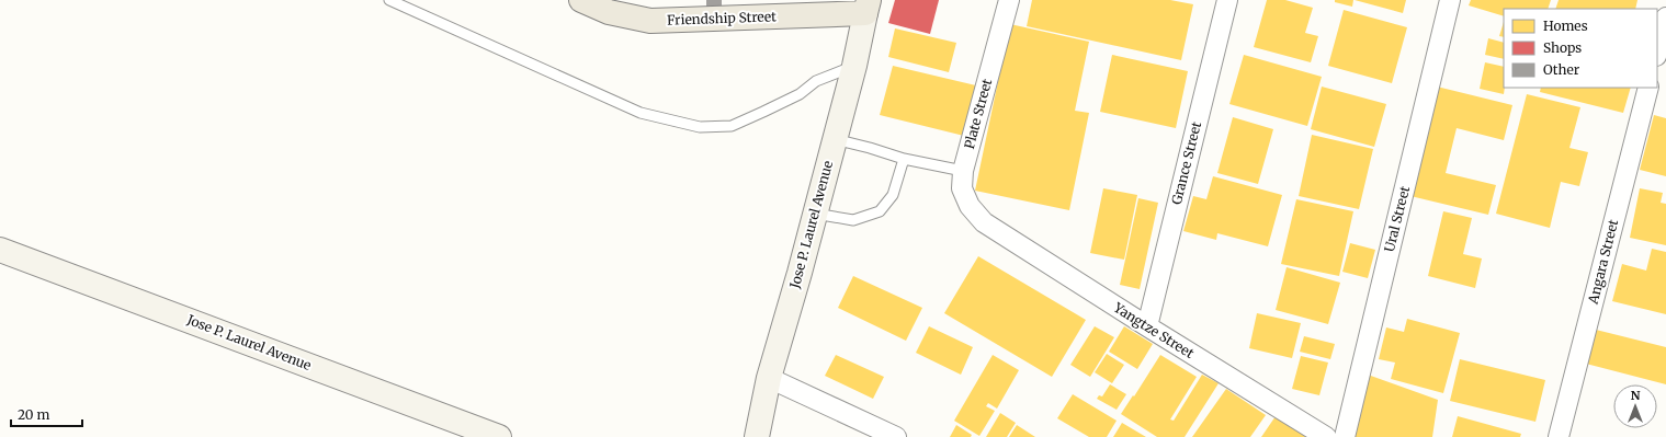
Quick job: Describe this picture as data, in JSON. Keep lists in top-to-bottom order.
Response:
{
  "streets": {
    "main road": ["Friendship Street"],
    "street": [
      "Plate Street",
      "Grance Street",
      "Ural Street",
      "Jose P. Laurel Avenue",
      "Angara Street",
      "Yangtze Street"
    ]
  },
  "crossings": [
    ["Friendship Street", "Jose P. Laurel Avenue"],
    ["Plate Street", "Yangtze Street"],
    ["Grance Street", "Yangtze Street"]
  ],
  "legend": ["Homes", "Shops", "Other"],
  "scale_bar": "20 m",
  "north": "top"
}
